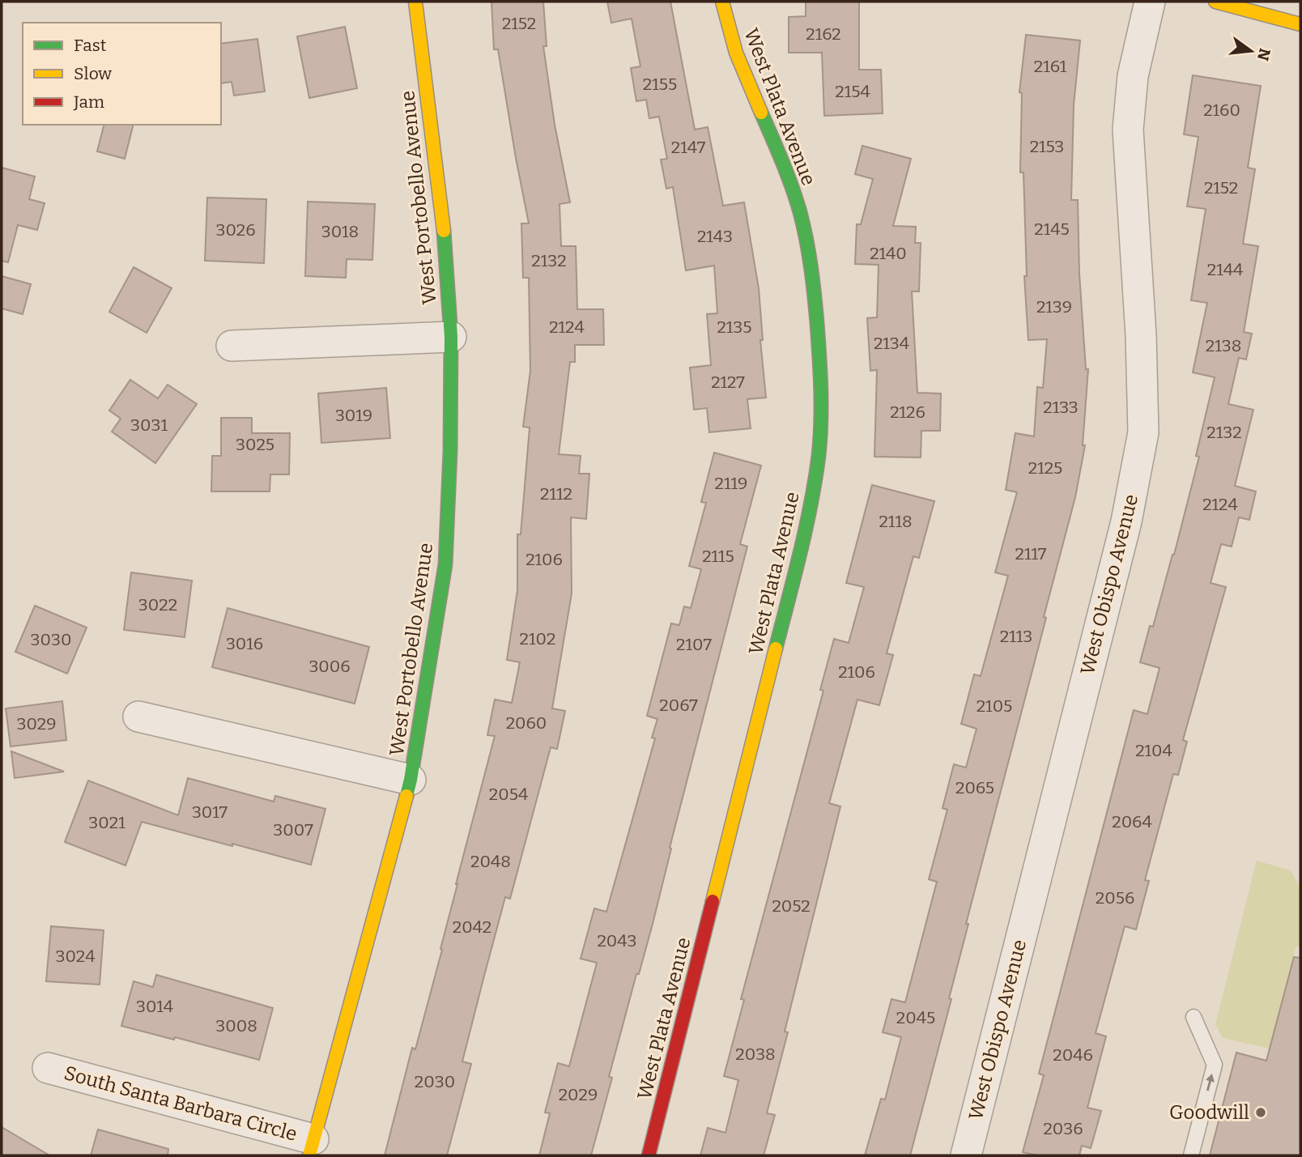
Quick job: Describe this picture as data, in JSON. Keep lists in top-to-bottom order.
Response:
{
  "streets": {
    "street": [
      "West Plata Avenue",
      "West Portobello Avenue",
      "West Obispo Avenue",
      "South Santa Barbara Circle"
    ]
  },
  "crossings": [
    ["West Portobello Avenue", "South Santa Barbara Circle"]
  ],
  "places": ["Goodwill"],
  "house_numbers": [
    "2152",
    "2162",
    "2161",
    "2155",
    "2154",
    "2160",
    "2153",
    "2147",
    "2152",
    "2145",
    "3026",
    "3018",
    "2143",
    "2140",
    "2132",
    "2144",
    "2139",
    "2124",
    "2135",
    "2134",
    "2138",
    "2127",
    "2133",
    "2126",
    "3019",
    "3031",
    "2132",
    "3025",
    "2125",
    "2119",
    "2112",
    "2124",
    "2118",
    "2117",
    "2115",
    "2106",
    "3022",
    "2113",
    "2102",
    "3030",
    "3016",
    "2107",
    "3006",
    "2106",
    "2067",
    "2105",
    "2060",
    "3029",
    "2104",
    "2065",
    "2054",
    "3017",
    "2064",
    "3021",
    "3007",
    "2048",
    "2056",
    "2052",
    "2042",
    "2043",
    "3024",
    "3014",
    "2045",
    "3008",
    "2038",
    "2046",
    "2030",
    "2029",
    "2036"
  ],
  "legend": ["Fast", "Slow", "Jam"],
  "north": "right"
}
